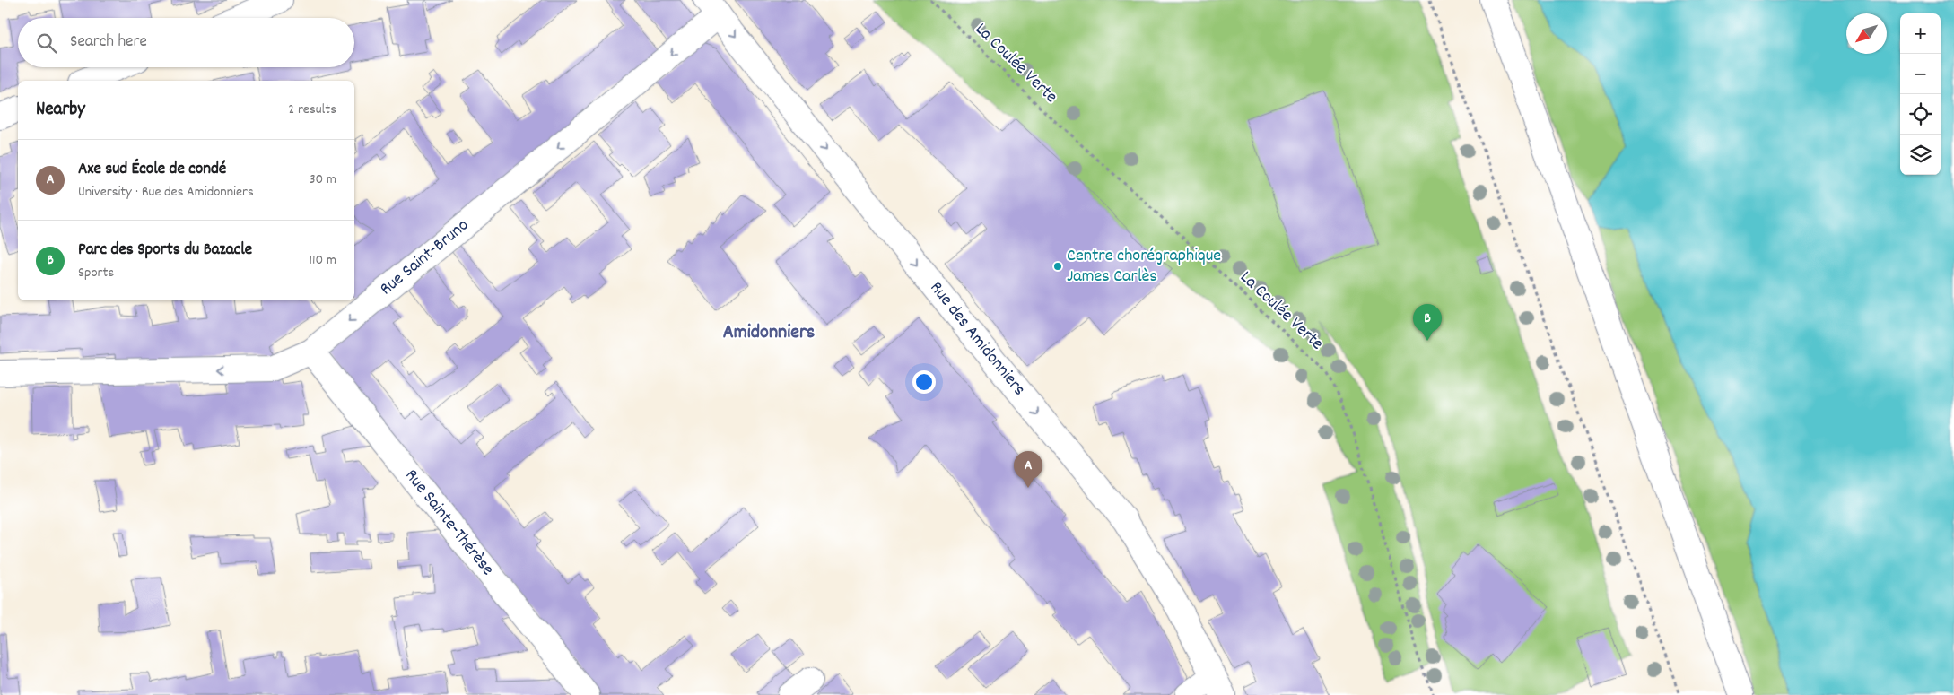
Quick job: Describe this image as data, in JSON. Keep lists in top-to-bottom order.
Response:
{
  "streets": {
    "street": ["Rue Saint-Bruno", "Rue des Amidonniers", "Rue Sainte-Thérèse"],
    "path": ["La Coulée Verte"]
  },
  "crossings": [
    ["Rue Saint-Bruno", "Rue des Amidonniers"],
    ["Rue Saint-Bruno", "Rue Sainte-Thérèse"]
  ],
  "one_way": ["Rue Saint-Bruno", "Rue des Amidonniers"],
  "districts": ["Amidonniers"],
  "places": ["Centre chorégraphique James Carlès"],
  "north": "bottom left",
  "page": {
    "map_buttons": ["+", "−"],
    "search": "Search here",
    "heading": ["Nearby", "2 results"],
    "list": [
      {
        "mark": "A",
        "name": "Axe sud École de condé",
        "note": "University · Rue des Amidonniers",
        "value": "30 m"
      },
      {
        "mark": "B",
        "name": "Parc des Sports du Bazacle",
        "note": "Sports",
        "value": "110 m"
      }
    ],
    "pins": ["B", "A"]
  }
}
